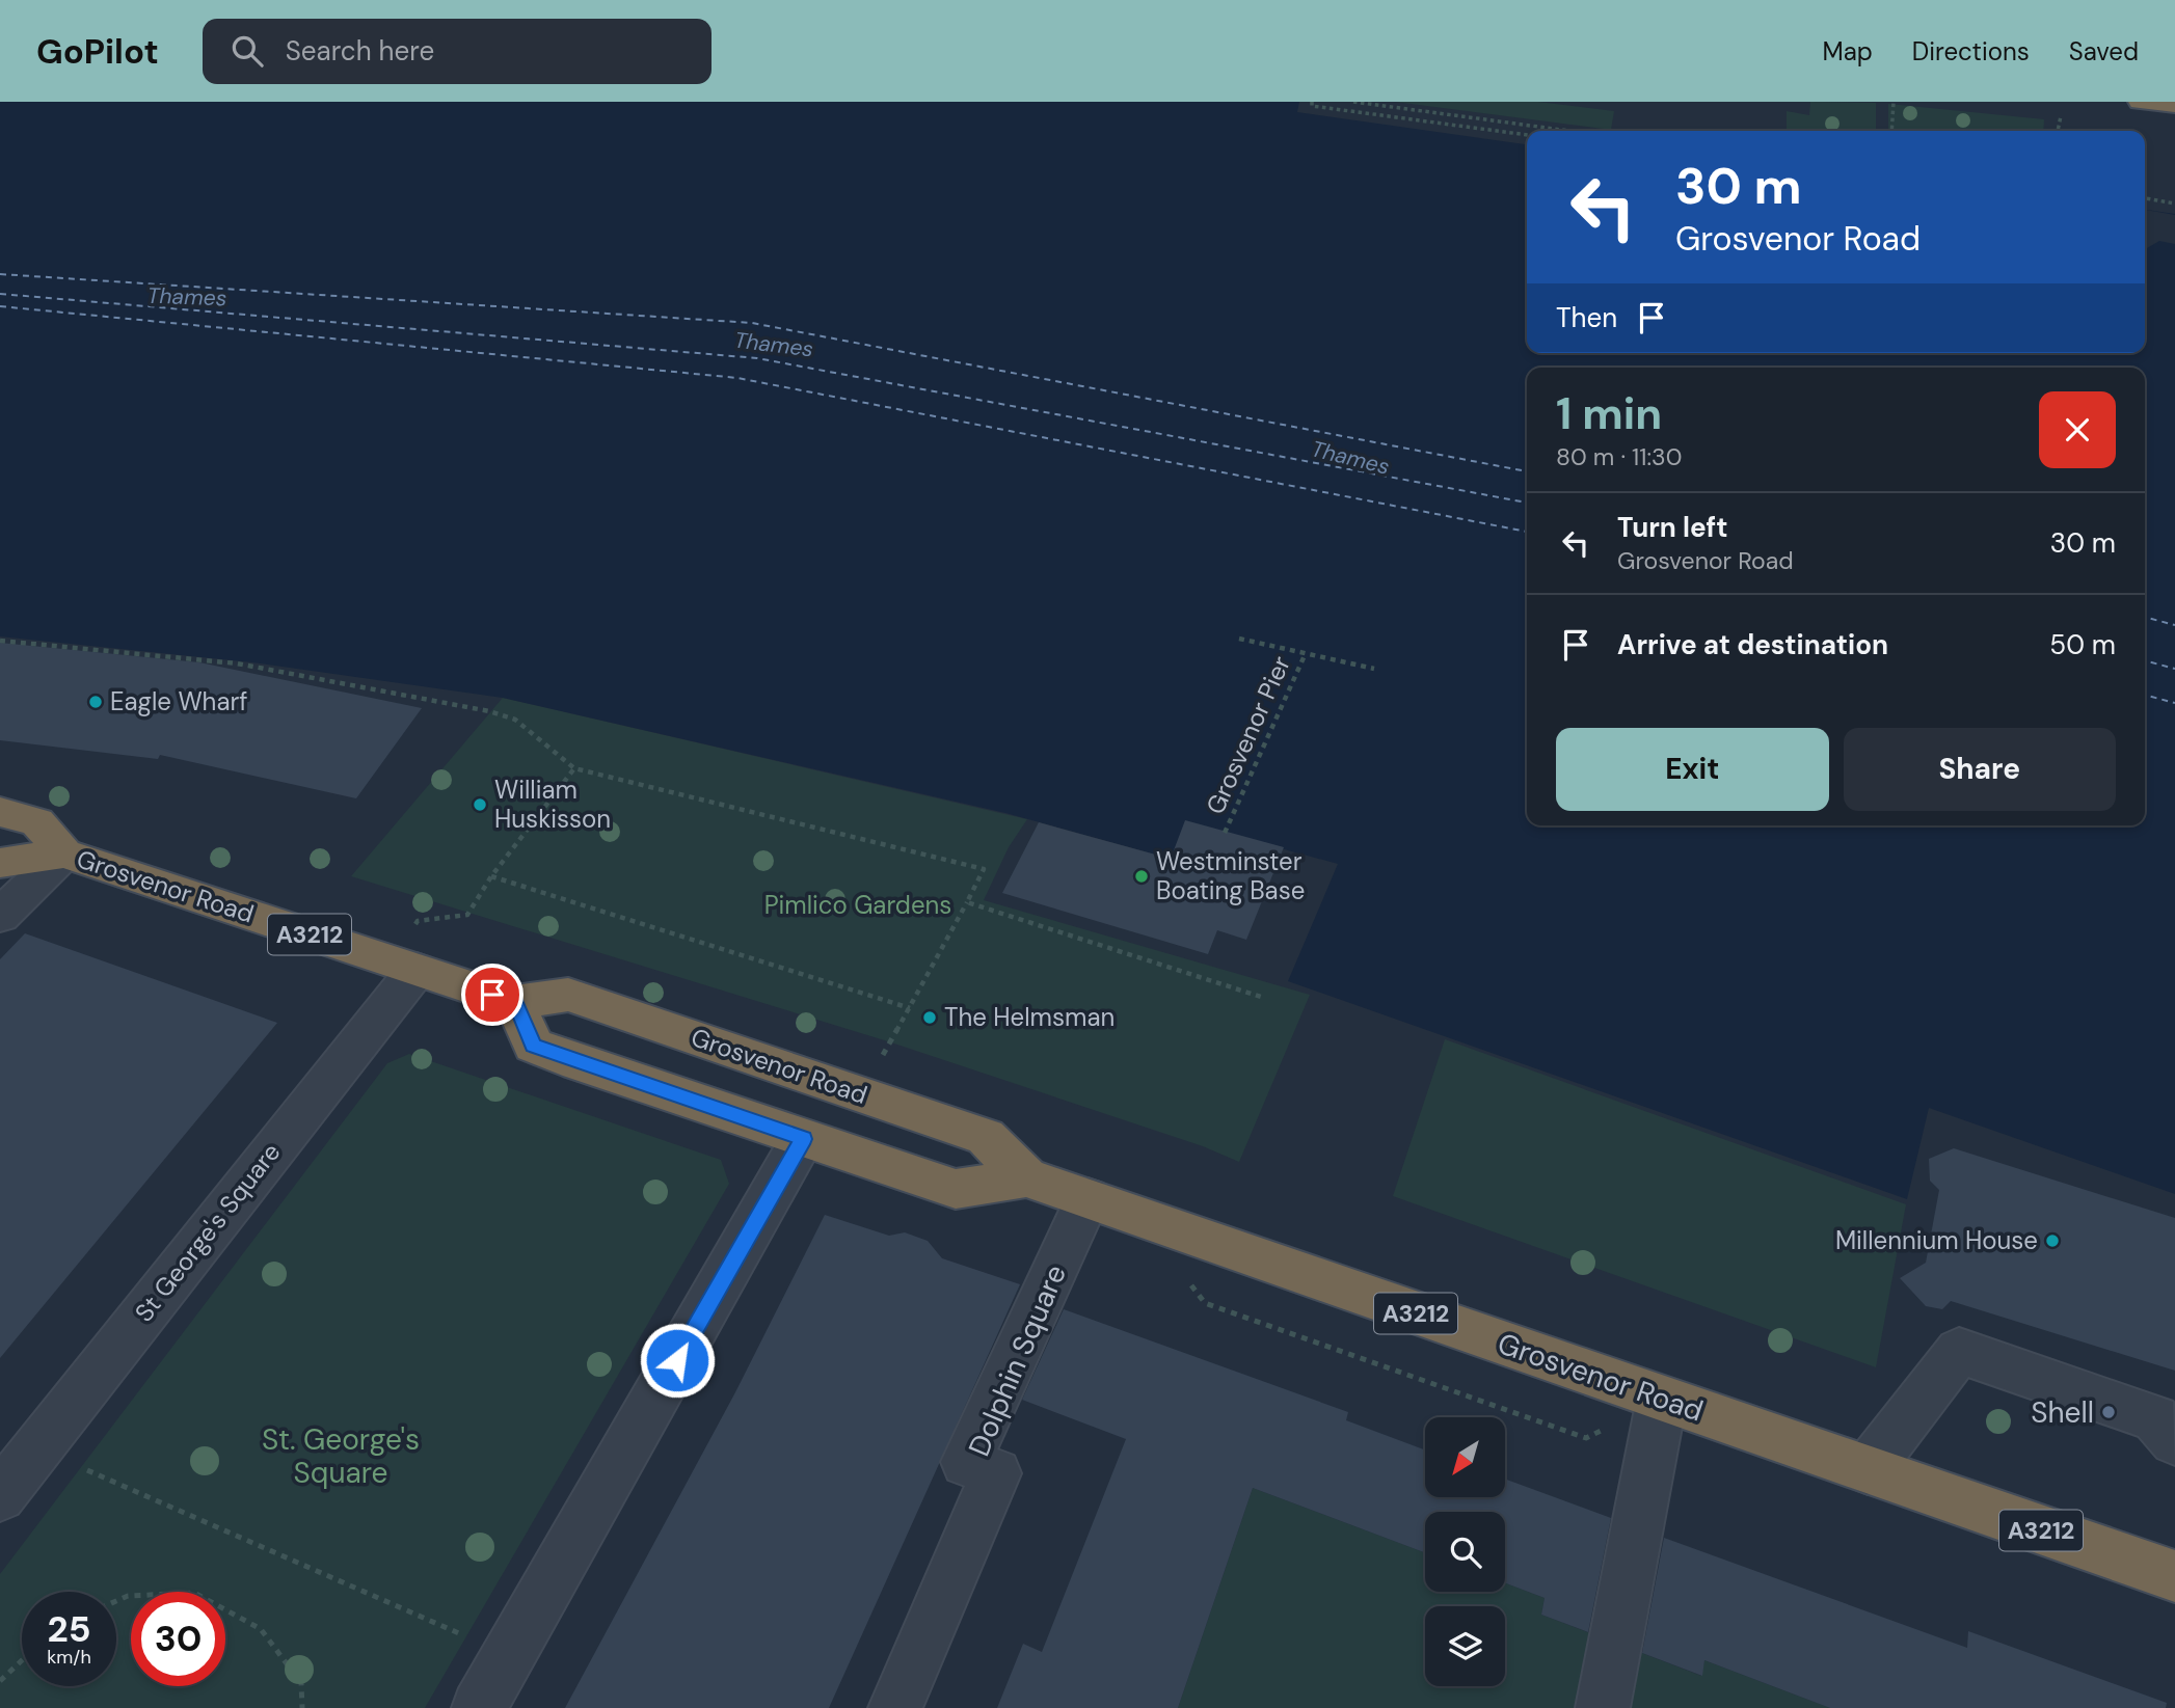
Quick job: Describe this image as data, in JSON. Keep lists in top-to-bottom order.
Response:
{
  "streets": {
    "highway": ["Grosvenor Road", "A3212"],
    "street": ["St George's Square", "Dolphin Square"],
    "path": ["Grosvenor Pier"]
  },
  "crossings": [
    ["Grosvenor Road", "St George's Square"],
    ["Grosvenor Road", "Dolphin Square"]
  ],
  "water": ["Thames"],
  "parks": ["Pimlico Gardens", "St. George's Square"],
  "places": [
    "Eagle Wharf",
    "William Huskisson",
    "Westminster Boating Base",
    "The Helmsman",
    "Millennium House",
    "Shell"
  ],
  "north": "bottom left",
  "page": {
    "header": "GoPilot",
    "search": "Search here",
    "nav": ["Map", "Directions", "Saved"],
    "turn": ["30 m", "Grosvenor Road"],
    "then": "Then",
    "heading": ["1 min", "80 m · 11:30"],
    "list": [
      {
        "name": "Turn left",
        "note": "Grosvenor Road",
        "value": "30 m"
      },
      {
        "name": "Arrive at destination",
        "value": "50 m"
      }
    ],
    "buttons": ["Exit", "Share"],
    "speed": "25 km/h",
    "limit": "30"
  }
}
